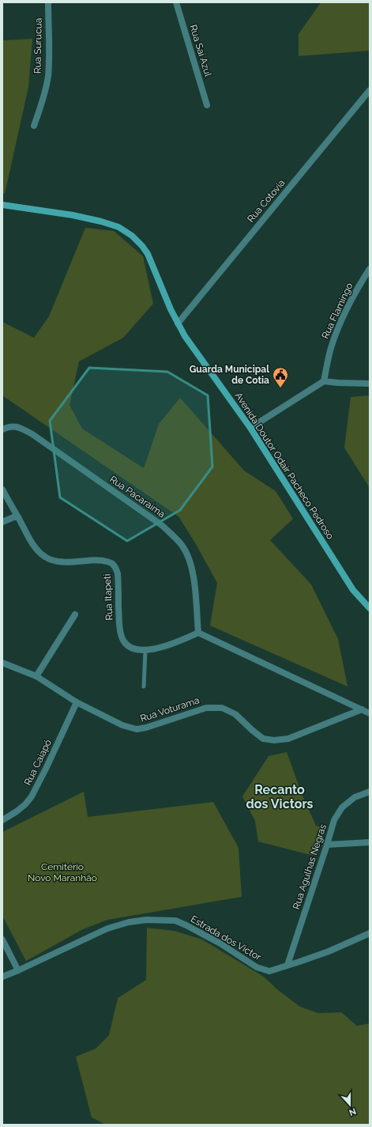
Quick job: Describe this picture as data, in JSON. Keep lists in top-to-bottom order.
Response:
{
  "streets": {
    "main road": ["Avenida Doutor Odair Pacheco Pedroso"],
    "street": [
      "Rua Surucua",
      "Rua Sai Azul",
      "Rua Cotovia",
      "Rua Flamingo",
      "Rua Pacaraima",
      "Rua Itapeti",
      "Rua Voturama",
      "Rua Caiapó",
      "Rua Agulhas Negras",
      "Estrada dos Victor"
    ]
  },
  "crossings": [
    ["Rua Cotovia", "Avenida Doutor Odair Pacheco Pedroso"],
    ["Rua Pacaraima", "Rua Itapeti"],
    ["Rua Voturama", "Rua Caiapó"],
    ["Rua Agulhas Negras", "Estrada dos Victor"]
  ],
  "districts": ["Recanto dos Victors"],
  "parks": ["Cemitério Novo Maranhão"],
  "places": {
    "public building": ["Guarda Municipal de Cotia"]
  },
  "north": "bottom"
}
